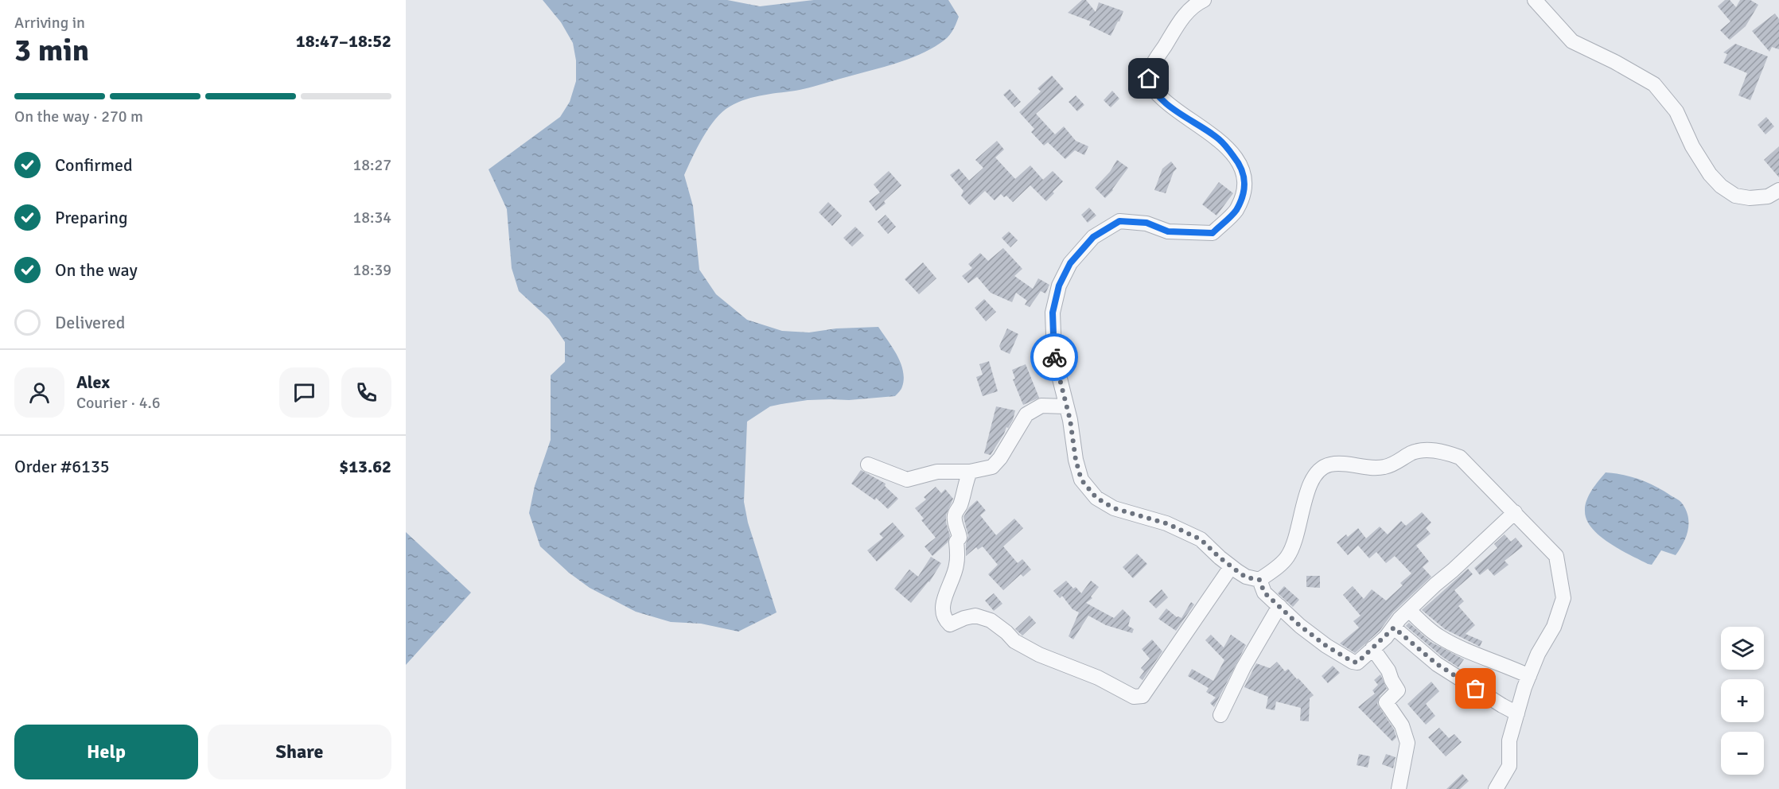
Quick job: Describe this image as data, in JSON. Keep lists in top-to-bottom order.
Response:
{
  "page": {
    "heading": ["3 min", "Arriving in", "18:47–18:52"],
    "panel": [
      "Alex",
      "Courier · 4.6",
      "Order #6135",
      "$13.62"
    ],
    "bar": "On the way · 270 m",
    "list": [
      ["Confirmed", "18:27"],
      ["Preparing", "18:34"],
      ["On the way", "18:39"],
      "Delivered"
    ],
    "map_buttons": ["+", "−"],
    "buttons": ["Help", "Share"]
  }
}
